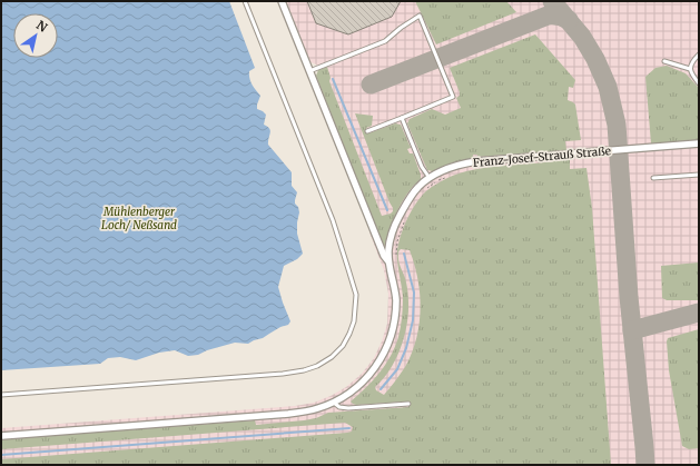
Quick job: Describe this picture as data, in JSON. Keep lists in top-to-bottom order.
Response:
{
  "streets": {
    "street": ["Franz-Josef-Strauß Straße"]
  },
  "parks": ["Mühlenberger Loch/ Neßsand"],
  "north": "top right"
}
